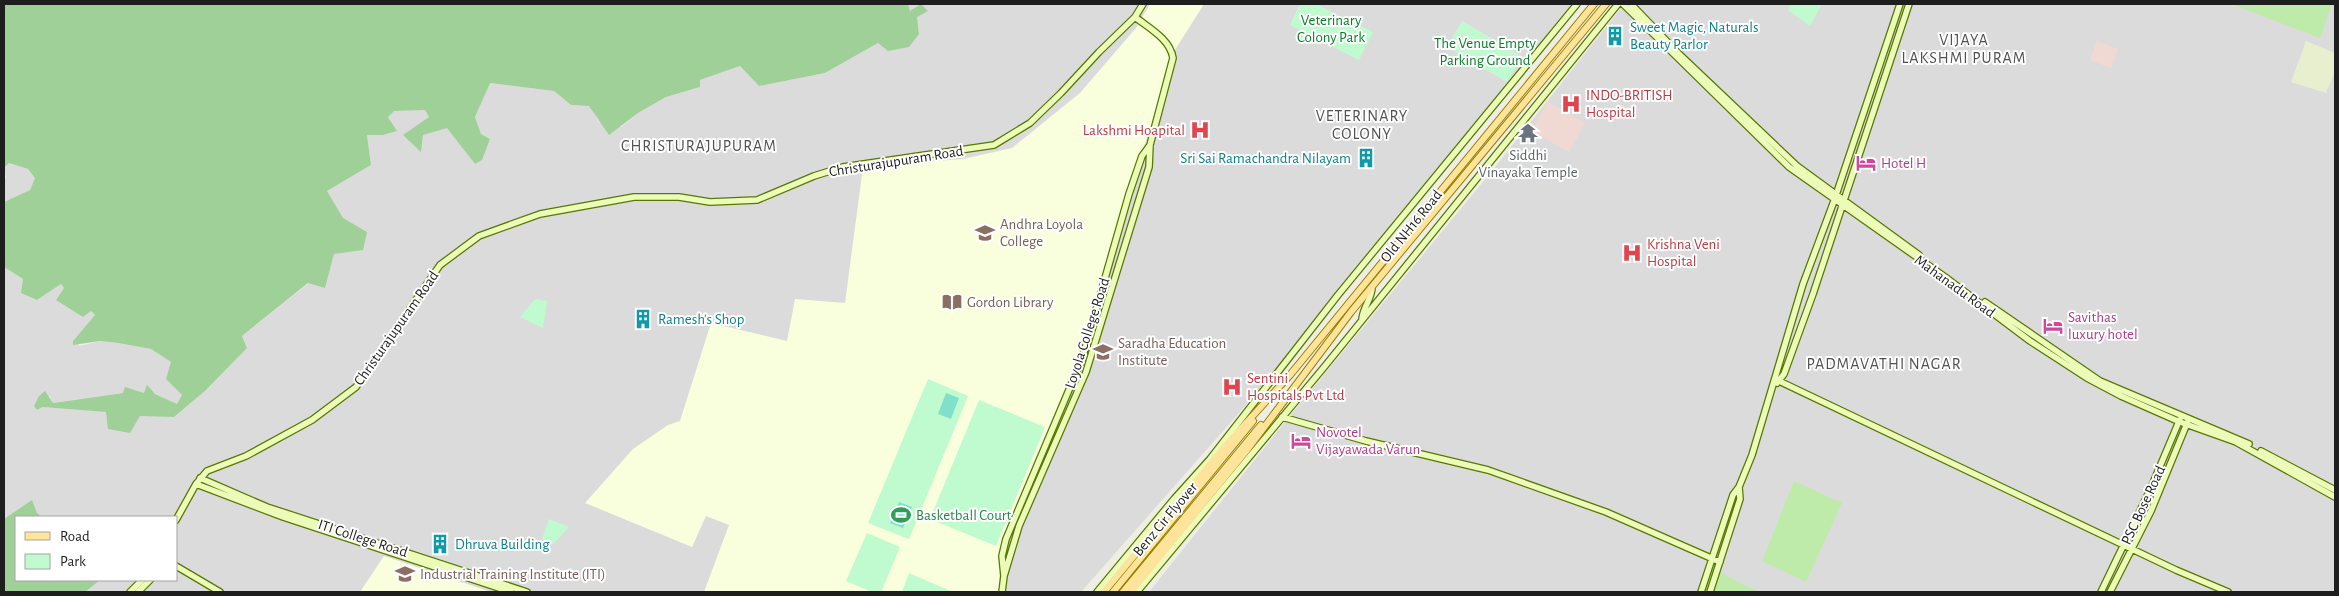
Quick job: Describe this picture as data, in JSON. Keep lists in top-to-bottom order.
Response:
{
  "streets": {
    "main road": ["Old NH16 Road", "Benz Cir Flyover"],
    "street": [
      "Christurajupuram Road",
      "Mahanadu Road",
      "Loyola College Road",
      "PSC Bose Road",
      "ITI College Road"
    ]
  },
  "crossings": [
    ["Christurajupuram Road", "Loyola College Road"],
    ["Christurajupuram Road", "ITI College Road"],
    ["Old NH16 Road", "Benz Cir Flyover"],
    ["Mahanadu Road", "PSC Bose Road"]
  ],
  "districts": [
    "VIJAYA LAKSHMI PURAM",
    "VETERINARY COLONY",
    "CHRISTURAJUPURAM",
    "PADMAVATHI NAGAR"
  ],
  "parks": ["Veterinary Colony Park", "The Venue Empty Parking Ground"],
  "places": {
    "building": [
      "Sweet Magic, Naturals Beauty Parlor",
      "Sri Sai Ramachandra Nilayam",
      "Ramesh's Shop",
      "Dhruva Building"
    ],
    "hospital": [
      "INDO-BRITISH Hospital",
      "Lakshmi Hoapital",
      "Krishna Veni Hospital",
      "Sentini Hospitals Pvt Ltd"
    ],
    "temple": ["Siddhi Vinayaka Temple"],
    "hotel": ["Hotel H", "Savithas luxury hotel", "Novotel Vijayawada Varun"],
    "school or university": ["Andhra Loyola College", "Saradha Education Institute", "Industrial Training Institute (ITI)"],
    "library": ["Gordon Library"],
    "sports": ["Basketball Court"]
  },
  "legend": ["Road", "Park"]
}
